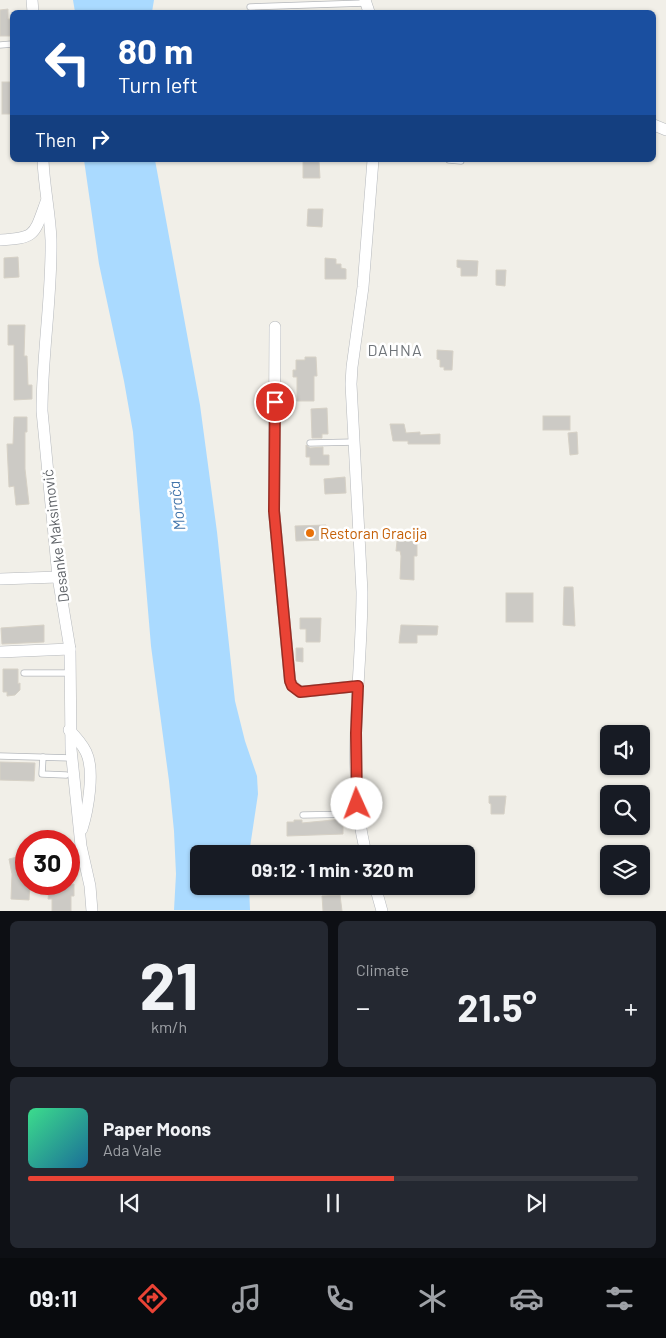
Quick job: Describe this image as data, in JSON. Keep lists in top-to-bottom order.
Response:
{
  "streets": {
    "street": ["Desanke Maksimović"]
  },
  "districts": ["DAHNA"],
  "water": ["Morača"],
  "places": ["Restoran Gracija"],
  "page": {
    "turn": ["80 m", "Turn left"],
    "then": "Then",
    "limit": "30",
    "trip": "09:12 · 1 min · 320 m",
    "tile": [
      ["21", "km/h"],
      "Climate"
    ],
    "heat": ["−", "21.5°", "+"],
    "song": ["Paper Moons", "Ada Vale"],
    "tabs": "09:11"
  }
}
